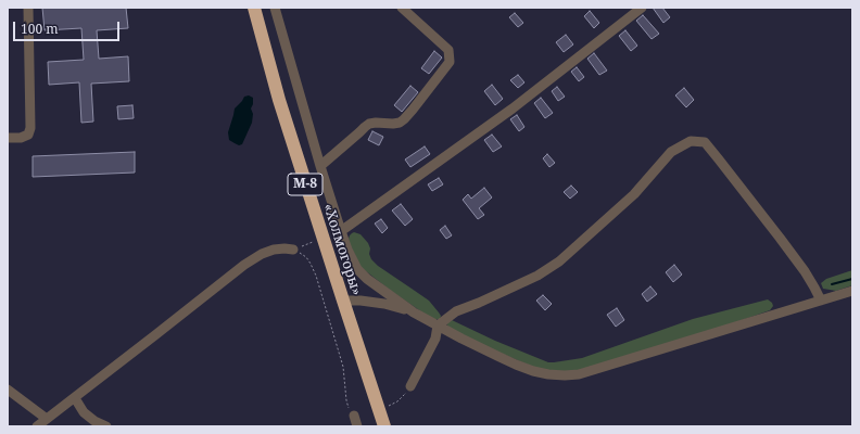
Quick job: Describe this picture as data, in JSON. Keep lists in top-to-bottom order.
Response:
{
  "streets": {
    "highway": ["М-8", "«Холмогоры»"]
  },
  "scale_bar": "100 m"
}
